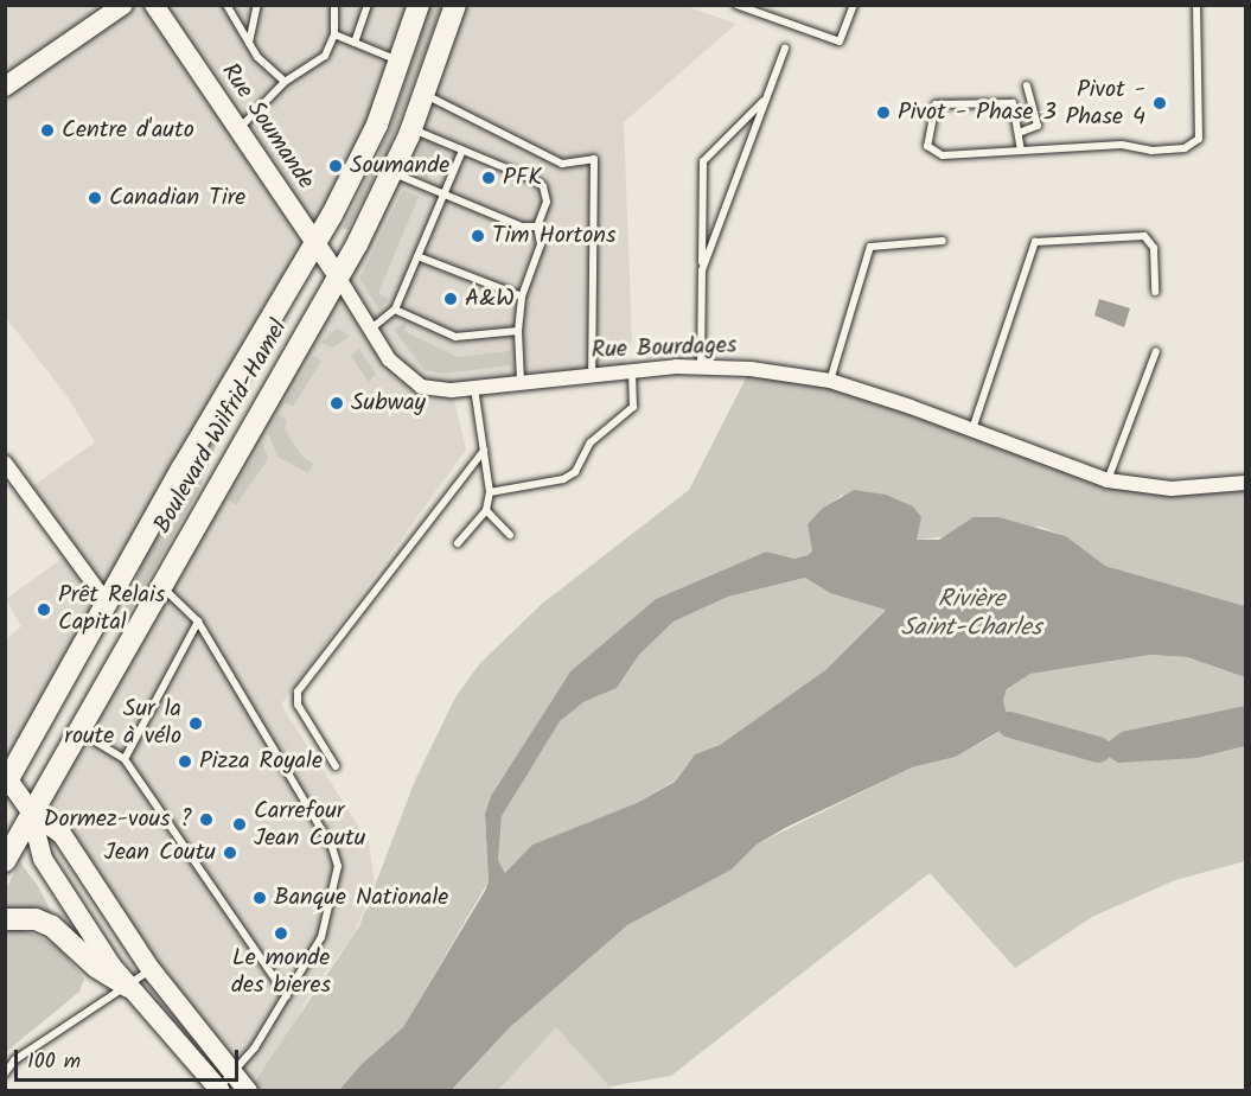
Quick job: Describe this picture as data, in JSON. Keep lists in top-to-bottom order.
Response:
{
  "streets": {
    "main road": ["Rue Soumande", "Boulevard Wilfrid-Hamel"],
    "street": ["Rue Bourdages"]
  },
  "crossings": [
    ["Rue Soumande", "Rue Bourdages"],
    ["Rue Soumande", "Boulevard Wilfrid-Hamel"],
    ["Rue Bourdages", "Boulevard Wilfrid-Hamel"]
  ],
  "water": ["Rivière Saint-Charles"],
  "places": [
    "Pivot - Phase 4",
    "Pivot - Phase 3",
    "Centre d'auto",
    "Soumande",
    "PFK",
    "Canadian Tire",
    "Tim Hortons",
    "A&W",
    "Subway",
    "Prêt Relais Capital",
    "Sur la route à vélo",
    "Pizza Royale",
    "Dormez-vous ?",
    "Carrefour Jean Coutu",
    "Jean Coutu",
    "Banque Nationale",
    "Le monde des bieres"
  ],
  "scale_bar": "100 m"
}
